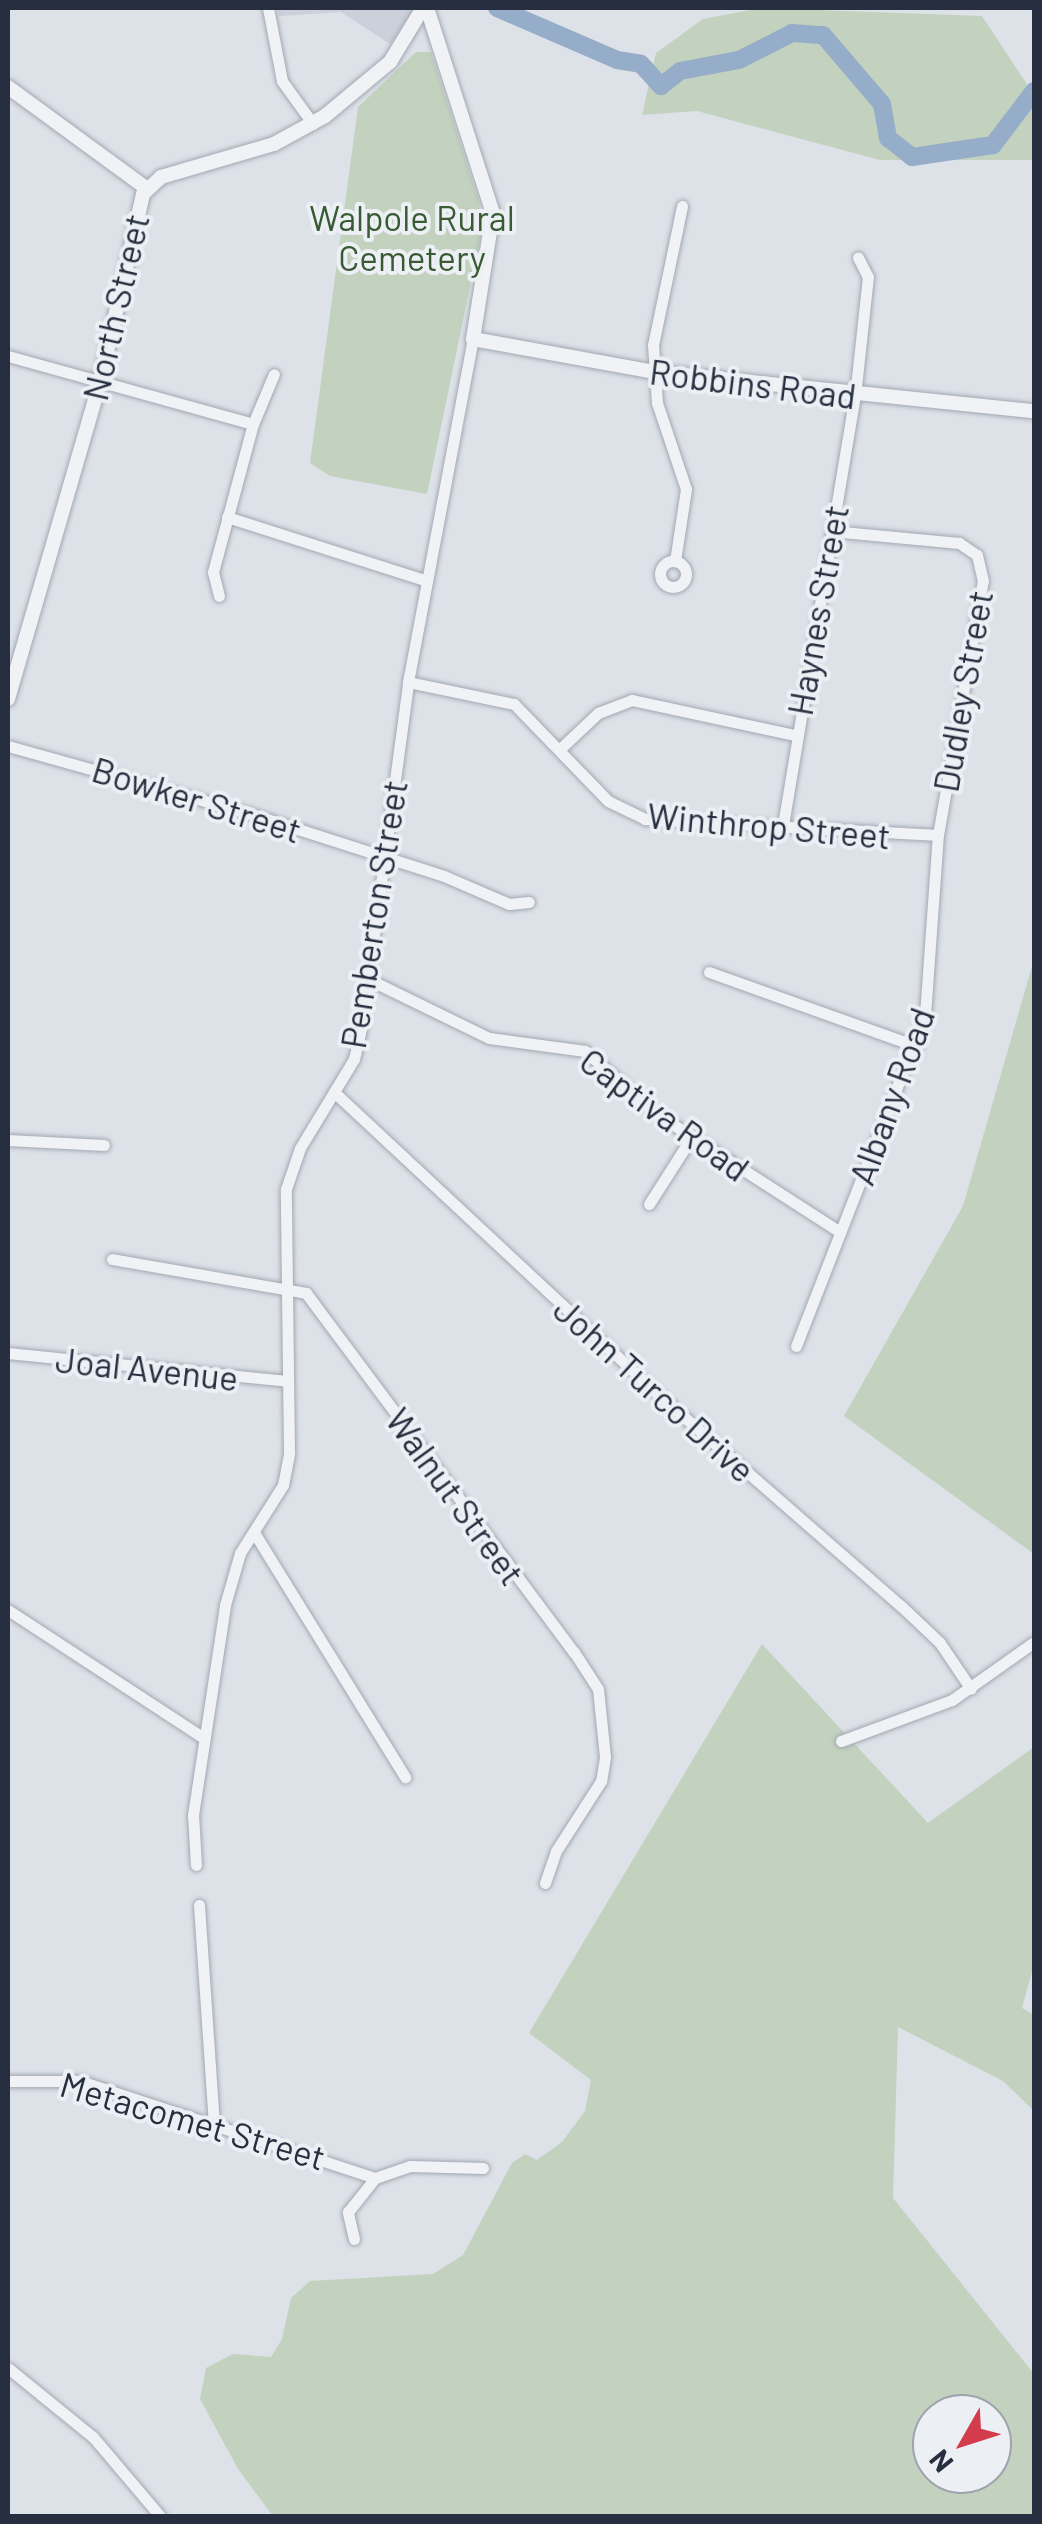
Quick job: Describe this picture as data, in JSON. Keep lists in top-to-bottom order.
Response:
{
  "streets": {
    "street": [
      "North Street",
      "Robbins Road",
      "Haynes Street",
      "Dudley Street",
      "Bowker Street",
      "Winthrop Street",
      "Pemberton Street",
      "Albany Road",
      "Captiva Road",
      "Joal Avenue",
      "John Turco Drive",
      "Walnut Street",
      "Metacomet Street"
    ]
  },
  "crossings": [
    ["North Street", "Pemberton Street"],
    ["Robbins Road", "Haynes Street"],
    ["Robbins Road", "Pemberton Street"],
    ["Haynes Street", "Dudley Street"],
    ["Haynes Street", "Winthrop Street"],
    ["Dudley Street", "Winthrop Street"],
    ["Dudley Street", "Albany Road"],
    ["Bowker Street", "Pemberton Street"],
    ["Winthrop Street", "Pemberton Street"],
    ["Winthrop Street", "Albany Road"],
    ["Pemberton Street", "Captiva Road"],
    ["Pemberton Street", "Joal Avenue"],
    ["Pemberton Street", "John Turco Drive"],
    ["Pemberton Street", "Walnut Street"],
    ["Albany Road", "Captiva Road"]
  ],
  "parks": ["Walpole Rural Cemetery"],
  "north": "bottom left"
}
